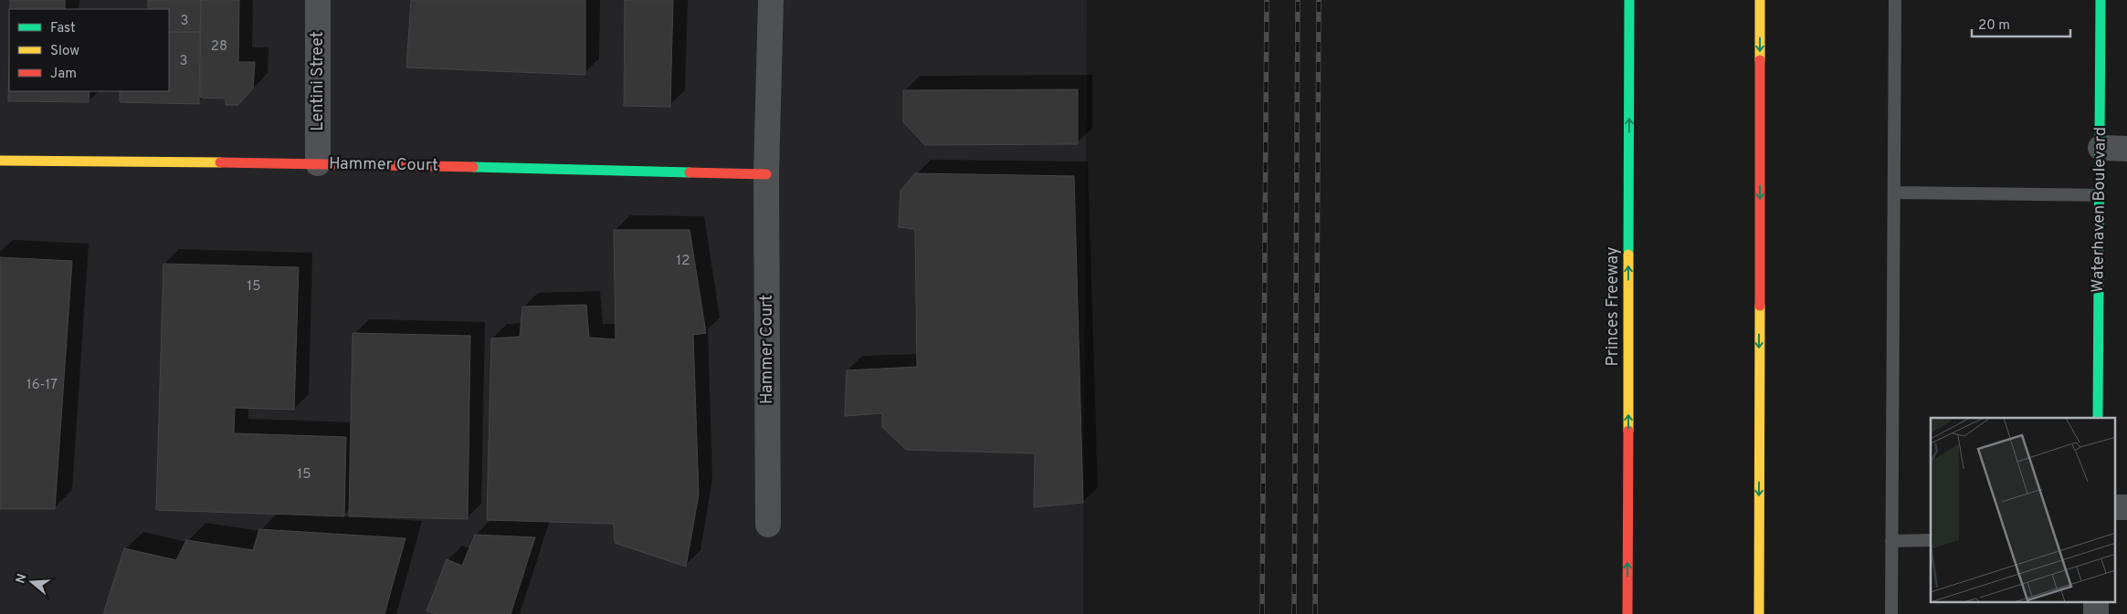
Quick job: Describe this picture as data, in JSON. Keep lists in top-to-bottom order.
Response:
{
  "streets": {
    "main road": ["Hammer Court", "Waterhaven Boulevard", "Princes Freeway"],
    "street": ["Lentini Street"]
  },
  "crossings": [
    ["Lentini Street", "Hammer Court"]
  ],
  "one_way": ["Princes Freeway"],
  "house_numbers": [
    "3",
    "28",
    "3",
    "12",
    "15",
    "16-17",
    "15"
  ],
  "legend": ["Fast", "Slow", "Jam"],
  "scale_bar": "20 m",
  "north": "left"
}
